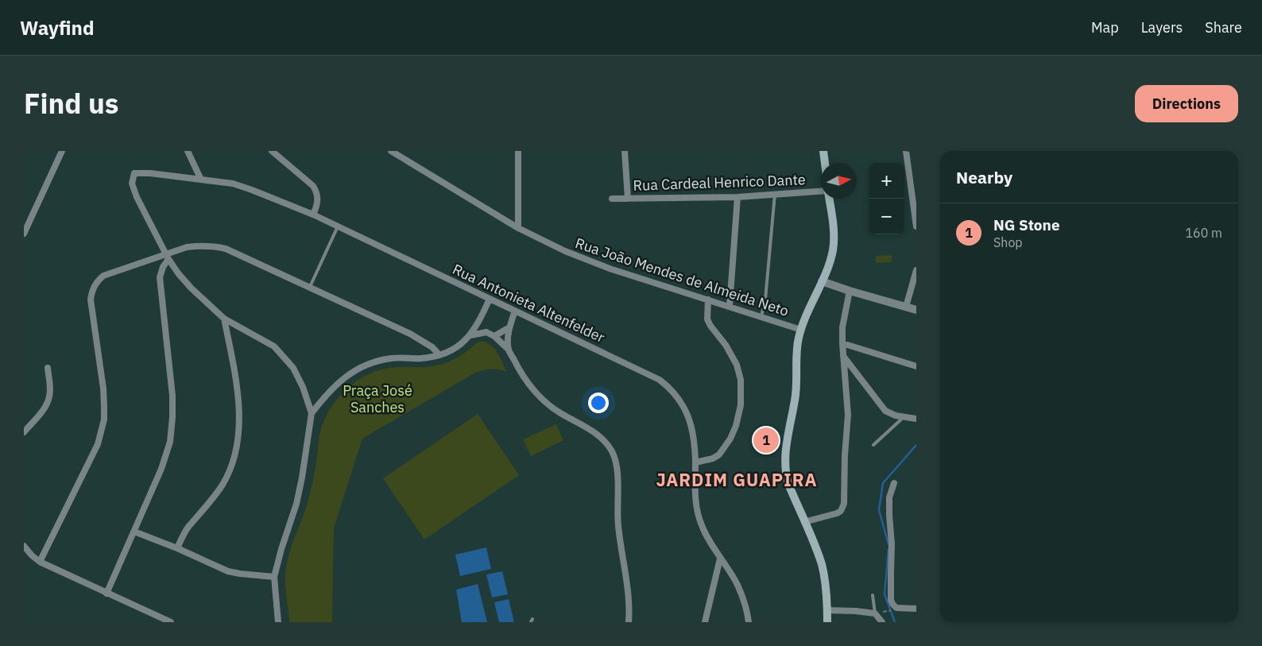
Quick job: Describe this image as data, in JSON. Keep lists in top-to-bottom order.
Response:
{
  "streets": {
    "street": ["Rua Cardeal Henrico Dante", "Rua João Mendes de Almeida Neto", "Rua Antonieta Altenfelder"]
  },
  "districts": ["JARDIM GUAPIRA"],
  "parks": ["Praça José Sanches"],
  "north": "right",
  "page": {
    "header": "Wayfind",
    "nav": ["Map", "Layers", "Share"],
    "title": "Find us",
    "buttons": "Directions",
    "heading": "Nearby",
    "map_buttons": ["+", "−"],
    "list": [
      {
        "mark": "1",
        "name": "NG Stone",
        "note": "Shop",
        "value": "160 m"
      }
    ],
    "pins": "1"
  }
}
